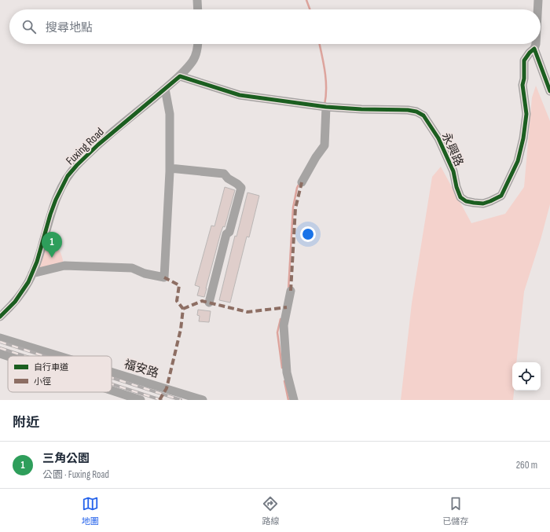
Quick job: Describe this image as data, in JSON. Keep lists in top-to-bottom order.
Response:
{
  "streets": {
    "street": ["Fuxing Road", "永興路", "福安路"]
  },
  "crossings": [
    ["Fuxing Road", "永興路"]
  ],
  "legend": ["自行車道", "小徑"],
  "page": {
    "search": "搜尋地點",
    "pins": "1",
    "heading": "附近",
    "list": [
      {
        "mark": "1",
        "name": "三角公園",
        "note": "公園 · Fuxing Road",
        "value": "260 m"
      }
    ],
    "nav": ["地圖", "路線", "已儲存"]
  }
}
